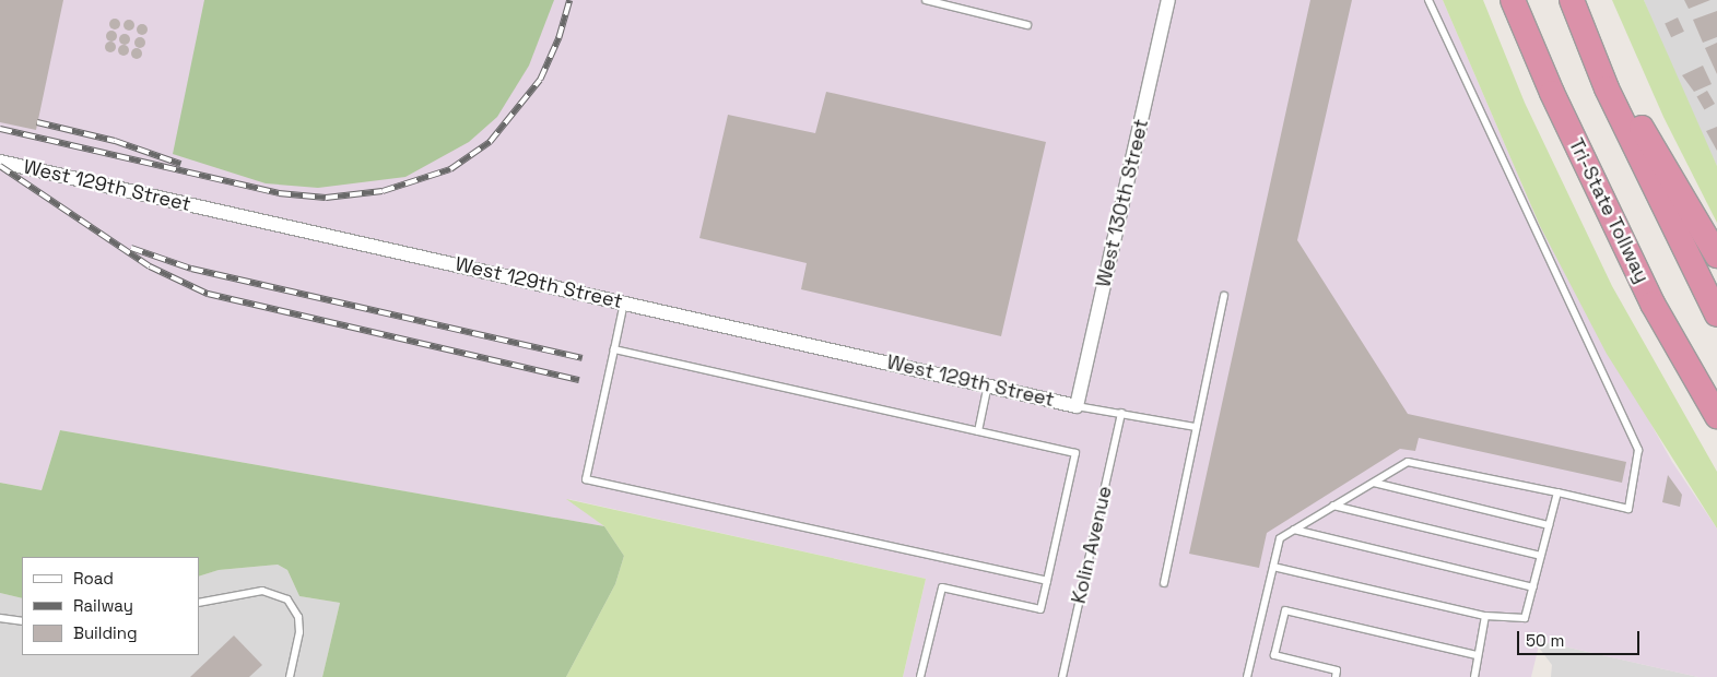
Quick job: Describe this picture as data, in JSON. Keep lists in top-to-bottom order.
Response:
{
  "streets": {
    "highway": ["Tri-State Tollway"],
    "street": ["West 129th Street", "West 130th Street"],
    "lane": ["Kolin Avenue"]
  },
  "crossings": [
    ["West 129th Street", "West 130th Street"]
  ],
  "legend": ["Road", "Railway", "Building"],
  "scale_bar": "50 m"
}
